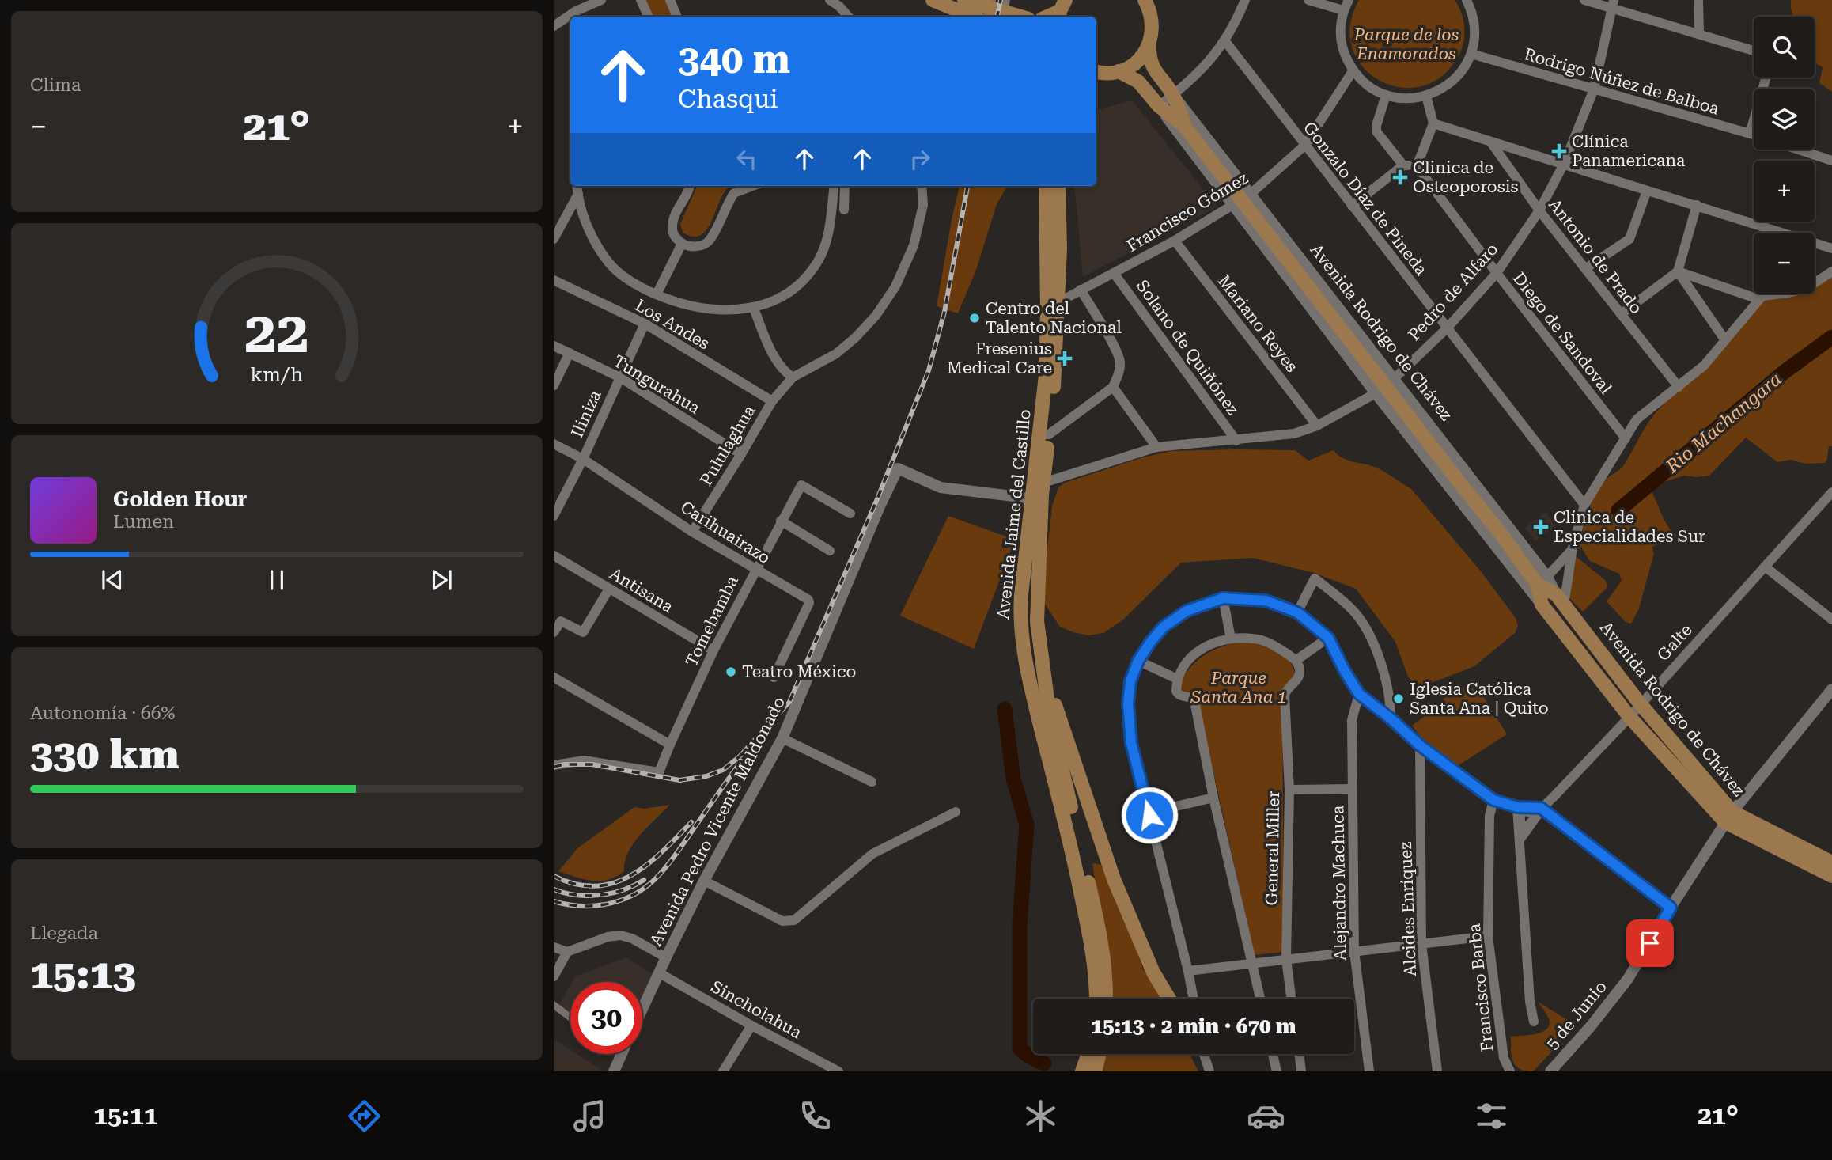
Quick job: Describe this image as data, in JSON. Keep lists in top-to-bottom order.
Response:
{
  "streets": {
    "main road": ["Avenida Rodrigo de Chávez", "Avenida Jaime del Castillo"],
    "street": [
      "Rodrigo Núñez de Balboa",
      "Gonzalo Díaz de Pineda",
      "Francisco Gómez",
      "Antonio de Prado",
      "Pedro de Alfaro",
      "Mariano Reyes",
      "Los Andes",
      "Diego de Sandoval",
      "Solano de Quiñónez",
      "Tungurahua",
      "Iliniza",
      "Pululaghua",
      "Carihuairazo",
      "Antisana",
      "Tomebamba",
      "Galte",
      "Avenida Pedro Vicente Maldonado",
      "General Miller",
      "Alejandro Machuca",
      "Alcides Enríquez",
      "Francisco Barba",
      "Sincholahua",
      "5 de Junio"
    ]
  },
  "crossings": [
    ["Rodrigo Núñez de Balboa", "Pedro de Alfaro"],
    ["Gonzalo Díaz de Pineda", "Francisco Gómez"],
    ["Gonzalo Díaz de Pineda", "Pedro de Alfaro"],
    ["Francisco Gómez", "Mariano Reyes"],
    ["Francisco Gómez", "Avenida Rodrigo de Chávez"],
    ["Francisco Gómez", "Solano de Quiñónez"],
    ["Francisco Gómez", "Avenida Jaime del Castillo"],
    ["Antonio de Prado", "Pedro de Alfaro"],
    ["Pedro de Alfaro", "Mariano Reyes"],
    ["Pedro de Alfaro", "Avenida Rodrigo de Chávez"],
    ["Pedro de Alfaro", "Diego de Sandoval"],
    ["Pedro de Alfaro", "Solano de Quiñónez"],
    ["Pedro de Alfaro", "Avenida Jaime del Castillo"],
    ["Pedro de Alfaro", "Avenida Pedro Vicente Maldonado"],
    ["Los Andes", "Iliniza"],
    ["Los Andes", "Pululaghua"],
    ["Avenida Rodrigo de Chávez", "Galte"],
    ["Avenida Rodrigo de Chávez", "5 de Junio"],
    ["Tungurahua", "Iliniza"],
    ["Tungurahua", "Pululaghua"],
    ["Iliniza", "Carihuairazo"],
    ["Pululaghua", "Carihuairazo"],
    ["Carihuairazo", "Tomebamba"],
    ["Antisana", "Tomebamba"],
    ["Avenida Pedro Vicente Maldonado", "Sincholahua"]
  ],
  "water": ["Rio Machangara"],
  "parks": ["Parque de los Enamorados", "Parque Santa Ana 1"],
  "places": {
    "health": [
      "Clínica Panamericana",
      "Clinica de Osteoporosis",
      "Fresenius Medical Care",
      "Clínica de Especialidades Sur"
    ],
    "other": ["Centro del Talento Nacional", "Teatro México", "Iglesia Católica Santa Ana | Quito"]
  },
  "page": {
    "tile": [
      "Clima",
      ["Autonomía · 66%", "330 km"],
      ["Llegada", "15:13"]
    ],
    "map_buttons": ["+", "−"],
    "turn": ["340 m", "Chasqui"],
    "heat": ["−", "21°", "+"],
    "song": ["Golden Hour", "Lumen"],
    "limit": "30",
    "trip": "15:13 · 2 min · 670 m",
    "tabs": ["15:11", "21°"],
    "gauge": ["22", "km/h"]
  }
}
